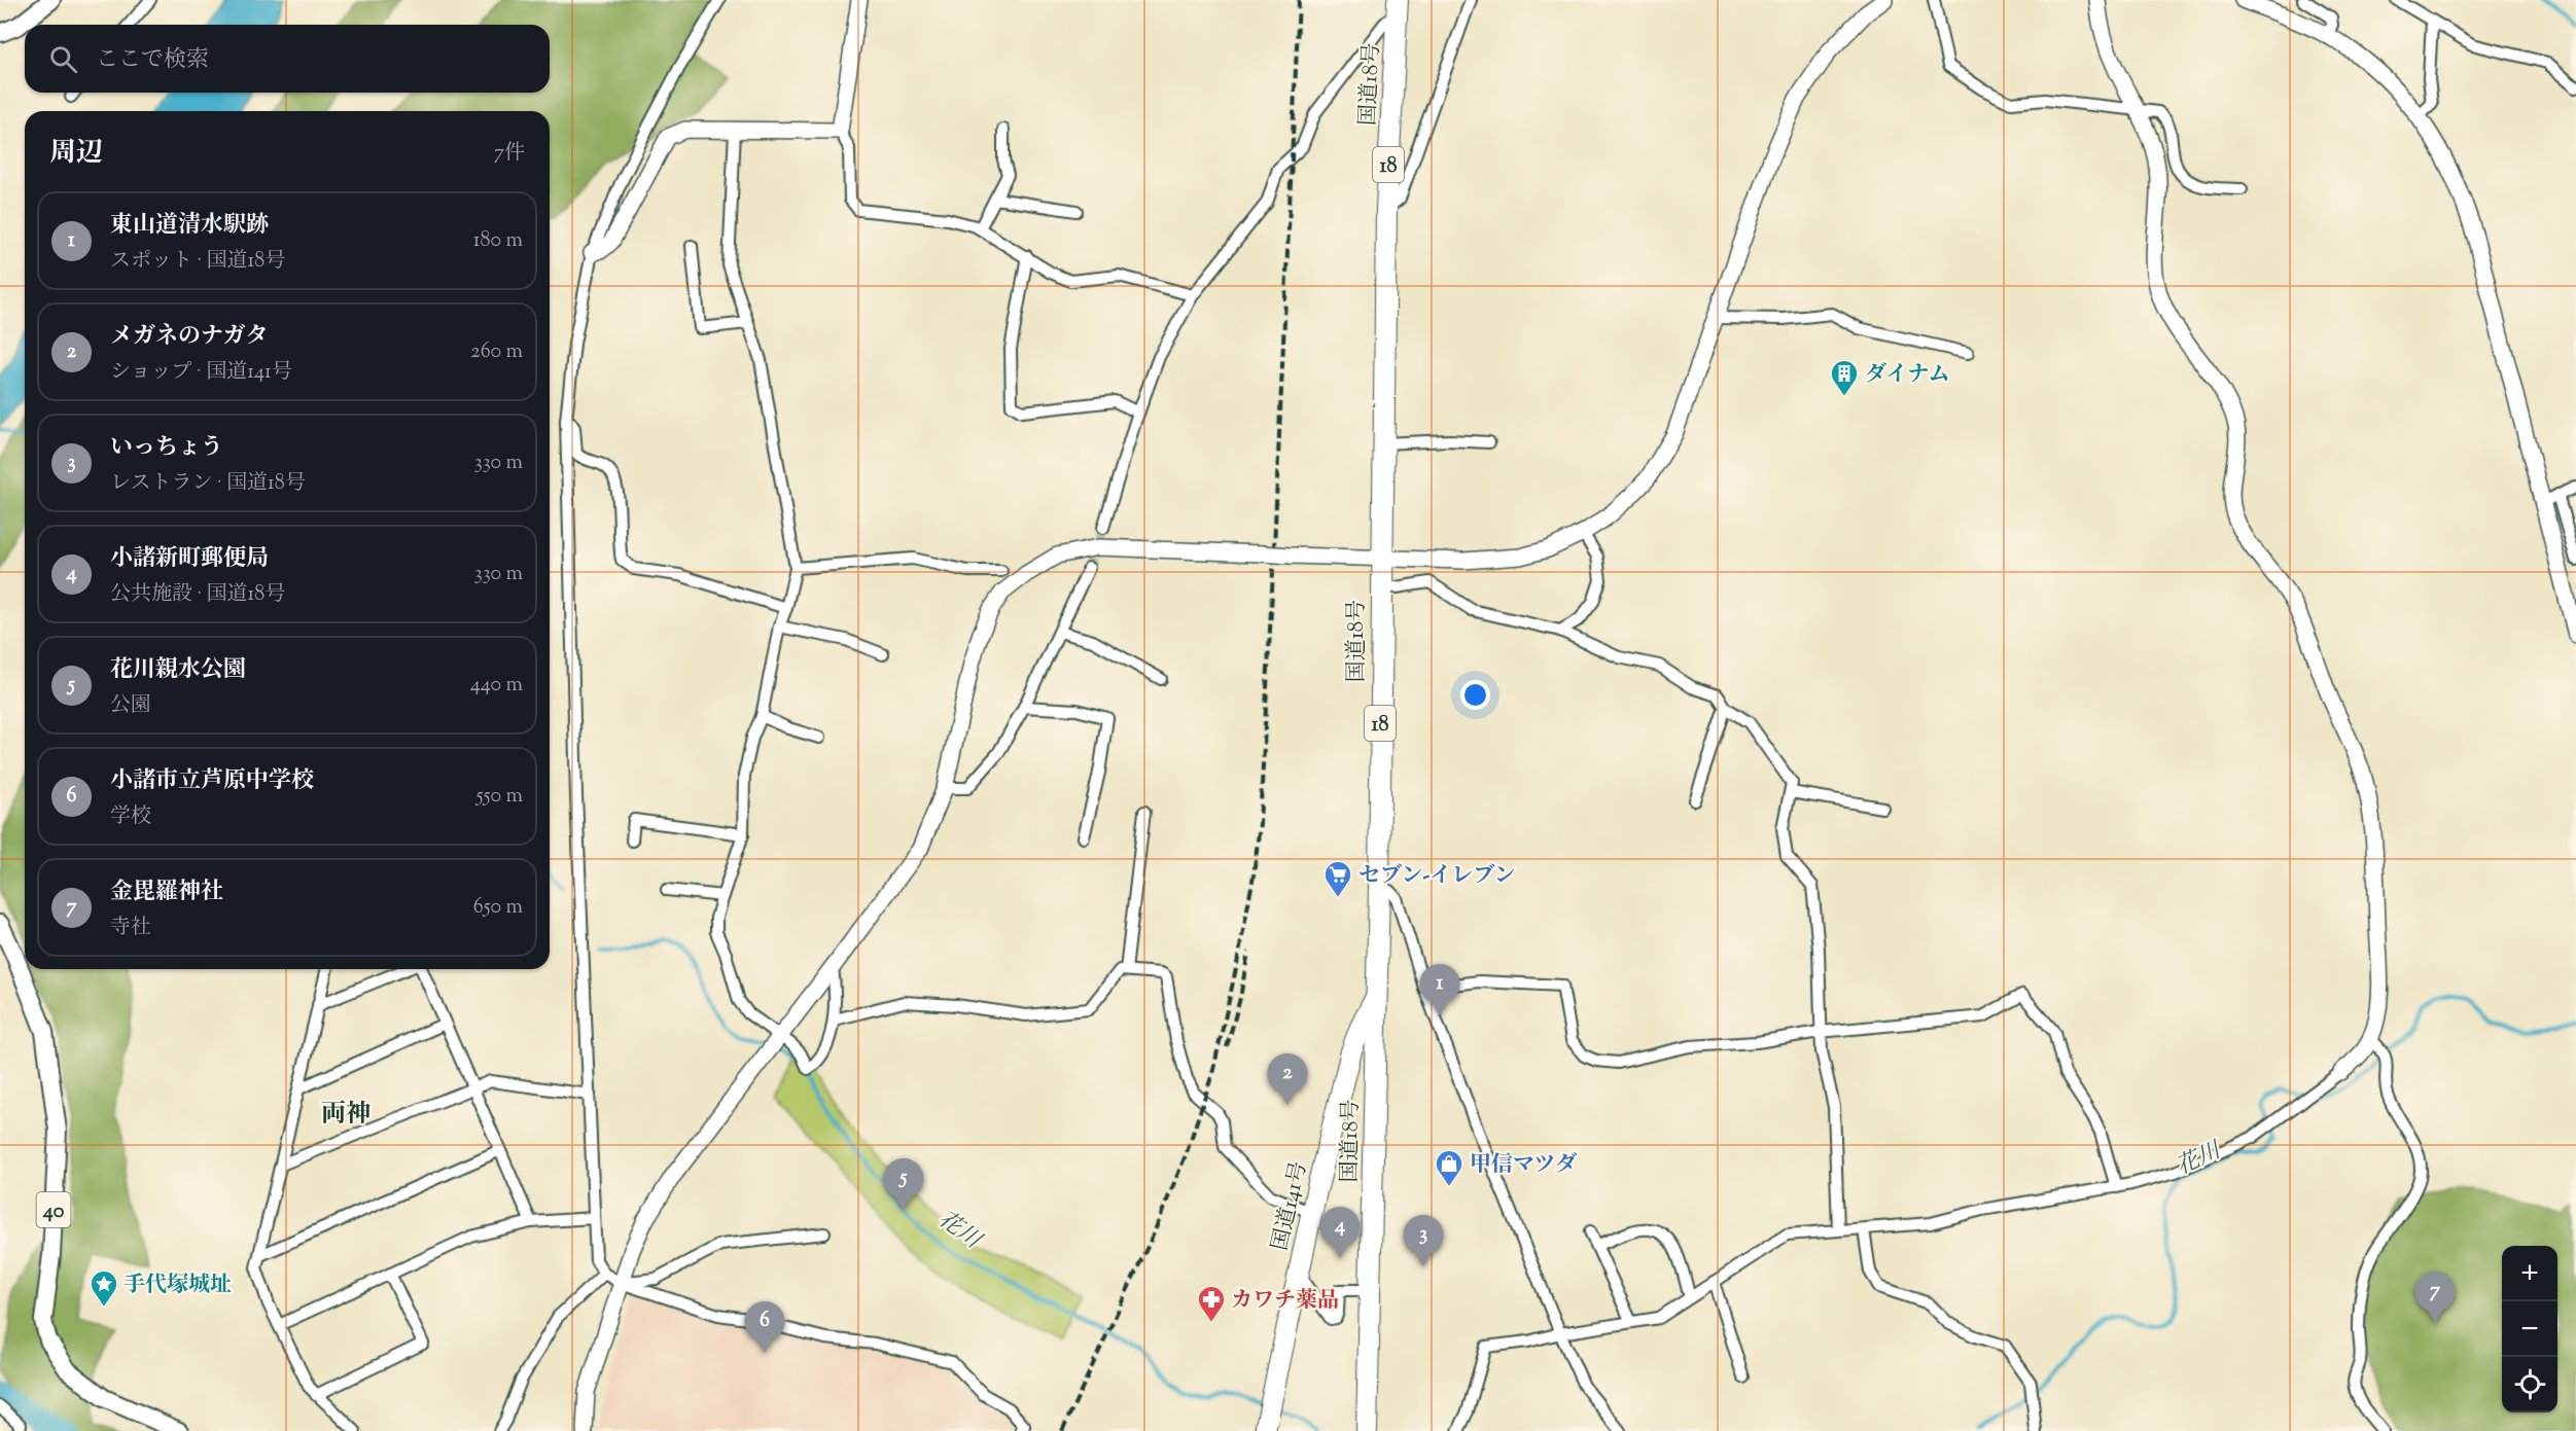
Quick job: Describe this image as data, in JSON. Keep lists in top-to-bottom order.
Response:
{
  "streets": {
    "highway": ["国道18号", "18", "国道141号"],
    "main road": ["40"]
  },
  "crossings": [
    ["国道18号", "国道141号"]
  ],
  "districts": ["両神"],
  "water": ["花川"],
  "places": {
    "building": ["ダイナム"],
    "supermarket": ["セブン-イレブン"],
    "shop": ["甲信マツダ"],
    "place": ["手代塚城址"],
    "pharmacy": ["カワチ薬品"]
  },
  "page": {
    "search": "ここで検索",
    "heading": ["周辺", "7件"],
    "list": [
      {
        "mark": "1",
        "name": "東山道清水駅跡",
        "note": "スポット · 国道18号",
        "value": "180 m"
      },
      {
        "mark": "2",
        "name": "メガネのナガタ",
        "note": "ショップ · 国道141号",
        "value": "260 m"
      },
      {
        "mark": "3",
        "name": "いっちょう",
        "note": "レストラン · 国道18号",
        "value": "330 m"
      },
      {
        "mark": "4",
        "name": "小諸新町郵便局",
        "note": "公共施設 · 国道18号",
        "value": "330 m"
      },
      {
        "mark": "5",
        "name": "花川親水公園",
        "note": "公園",
        "value": "440 m"
      },
      {
        "mark": "6",
        "name": "小諸市立芦原中学校",
        "note": "学校",
        "value": "550 m"
      },
      {
        "mark": "7",
        "name": "金毘羅神社",
        "note": "寺社",
        "value": "650 m"
      }
    ],
    "pins": [
      "1",
      "2",
      "5",
      "4",
      "3",
      "7",
      "6"
    ],
    "map_buttons": ["+", "−"]
  }
}
